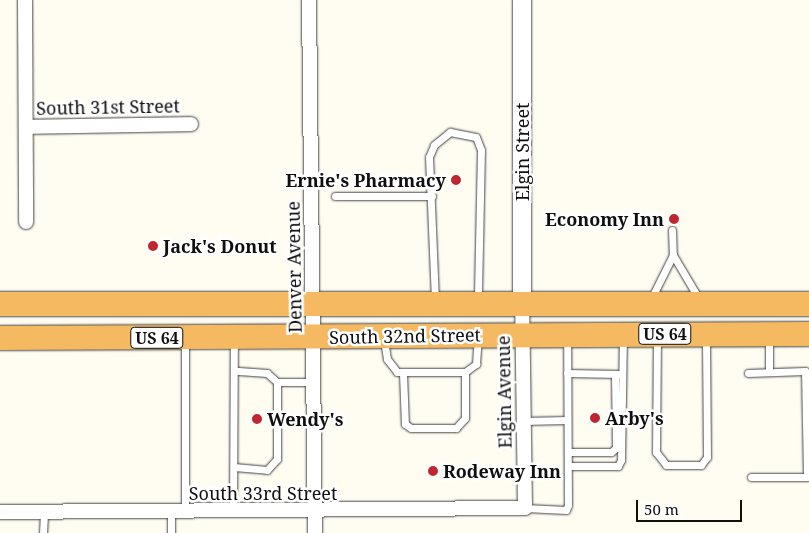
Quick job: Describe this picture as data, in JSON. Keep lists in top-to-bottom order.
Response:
{
  "streets": {
    "highway": ["US 64", "South 32nd Street"],
    "street": [
      "South 31st Street",
      "Elgin Street",
      "Denver Avenue",
      "Elgin Avenue",
      "South 33rd Street"
    ]
  },
  "crossings": [
    ["Elgin Street", "South 32nd Street"],
    ["Elgin Street", "Elgin Avenue"],
    ["Denver Avenue", "South 32nd Street"],
    ["Denver Avenue", "South 33rd Street"],
    ["South 32nd Street", "Elgin Avenue"],
    ["Elgin Avenue", "South 33rd Street"]
  ],
  "places": [
    "Ernie's Pharmacy",
    "Economy Inn",
    "Jack's Donut",
    "Arby's",
    "Wendy's",
    "Rodeway Inn"
  ],
  "scale_bar": "50 m"
}
